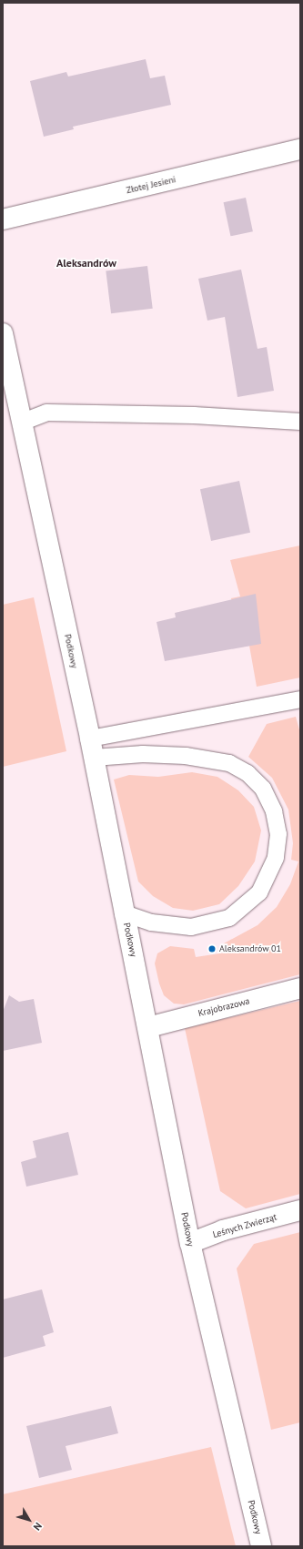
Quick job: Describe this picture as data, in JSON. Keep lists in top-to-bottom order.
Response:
{
  "streets": {
    "street": [
      "Złotej Jesieni",
      "Podkowy",
      "Krajobrazowa",
      "Leśnych Zwierząt"
    ]
  },
  "crossings": [
    ["Podkowy", "Krajobrazowa"],
    ["Podkowy", "Leśnych Zwierząt"]
  ],
  "districts": ["Aleksandrów"],
  "places": ["Aleksandrów 01"],
  "north": "bottom right"
}
